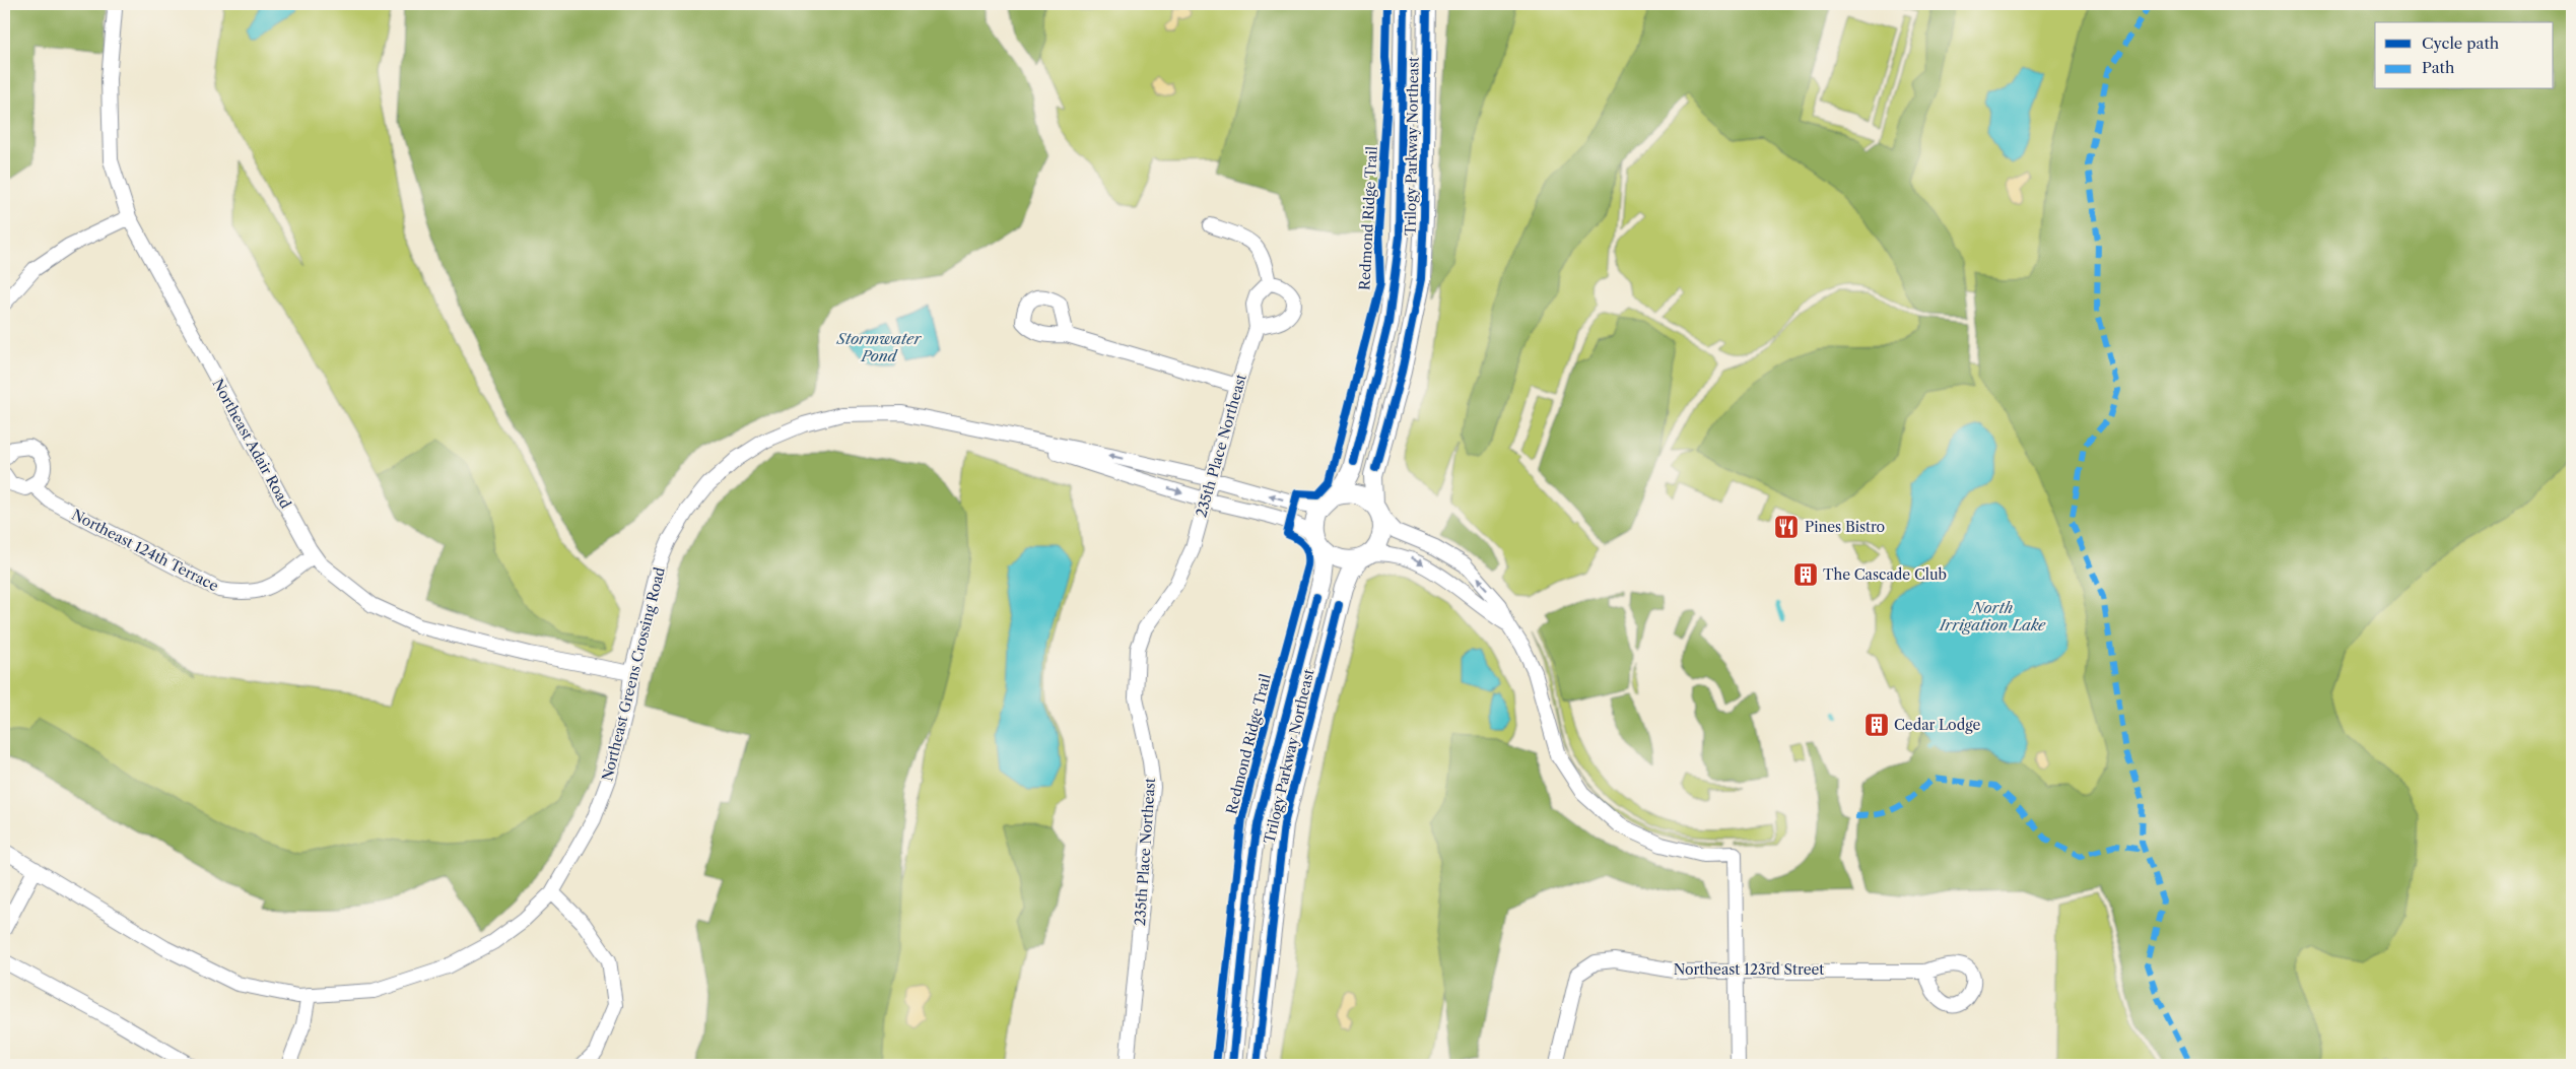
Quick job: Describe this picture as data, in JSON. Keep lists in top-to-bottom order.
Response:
{
  "streets": {
    "street": [
      "Trilogy Parkway Northeast",
      "Northeast Adair Road",
      "235th Place Northeast",
      "Northeast 124th Terrace",
      "Northeast Greens Crossing Road",
      "Northeast 123rd Street"
    ],
    "cycle path": ["Redmond Ridge Trail"]
  },
  "crossings": [
    ["Trilogy Parkway Northeast", "Northeast Greens Crossing Road"],
    ["Northeast Adair Road", "Northeast 124th Terrace"],
    ["Northeast Adair Road", "Northeast Greens Crossing Road"],
    ["235th Place Northeast", "Northeast Greens Crossing Road"]
  ],
  "water": ["Stormwater Pond", "North Irrigation Lake"],
  "places": {
    "restaurant": ["Pines Bistro"],
    "building": ["The Cascade Club", "Cedar Lodge"]
  },
  "legend": ["Cycle path", "Path"]
}
